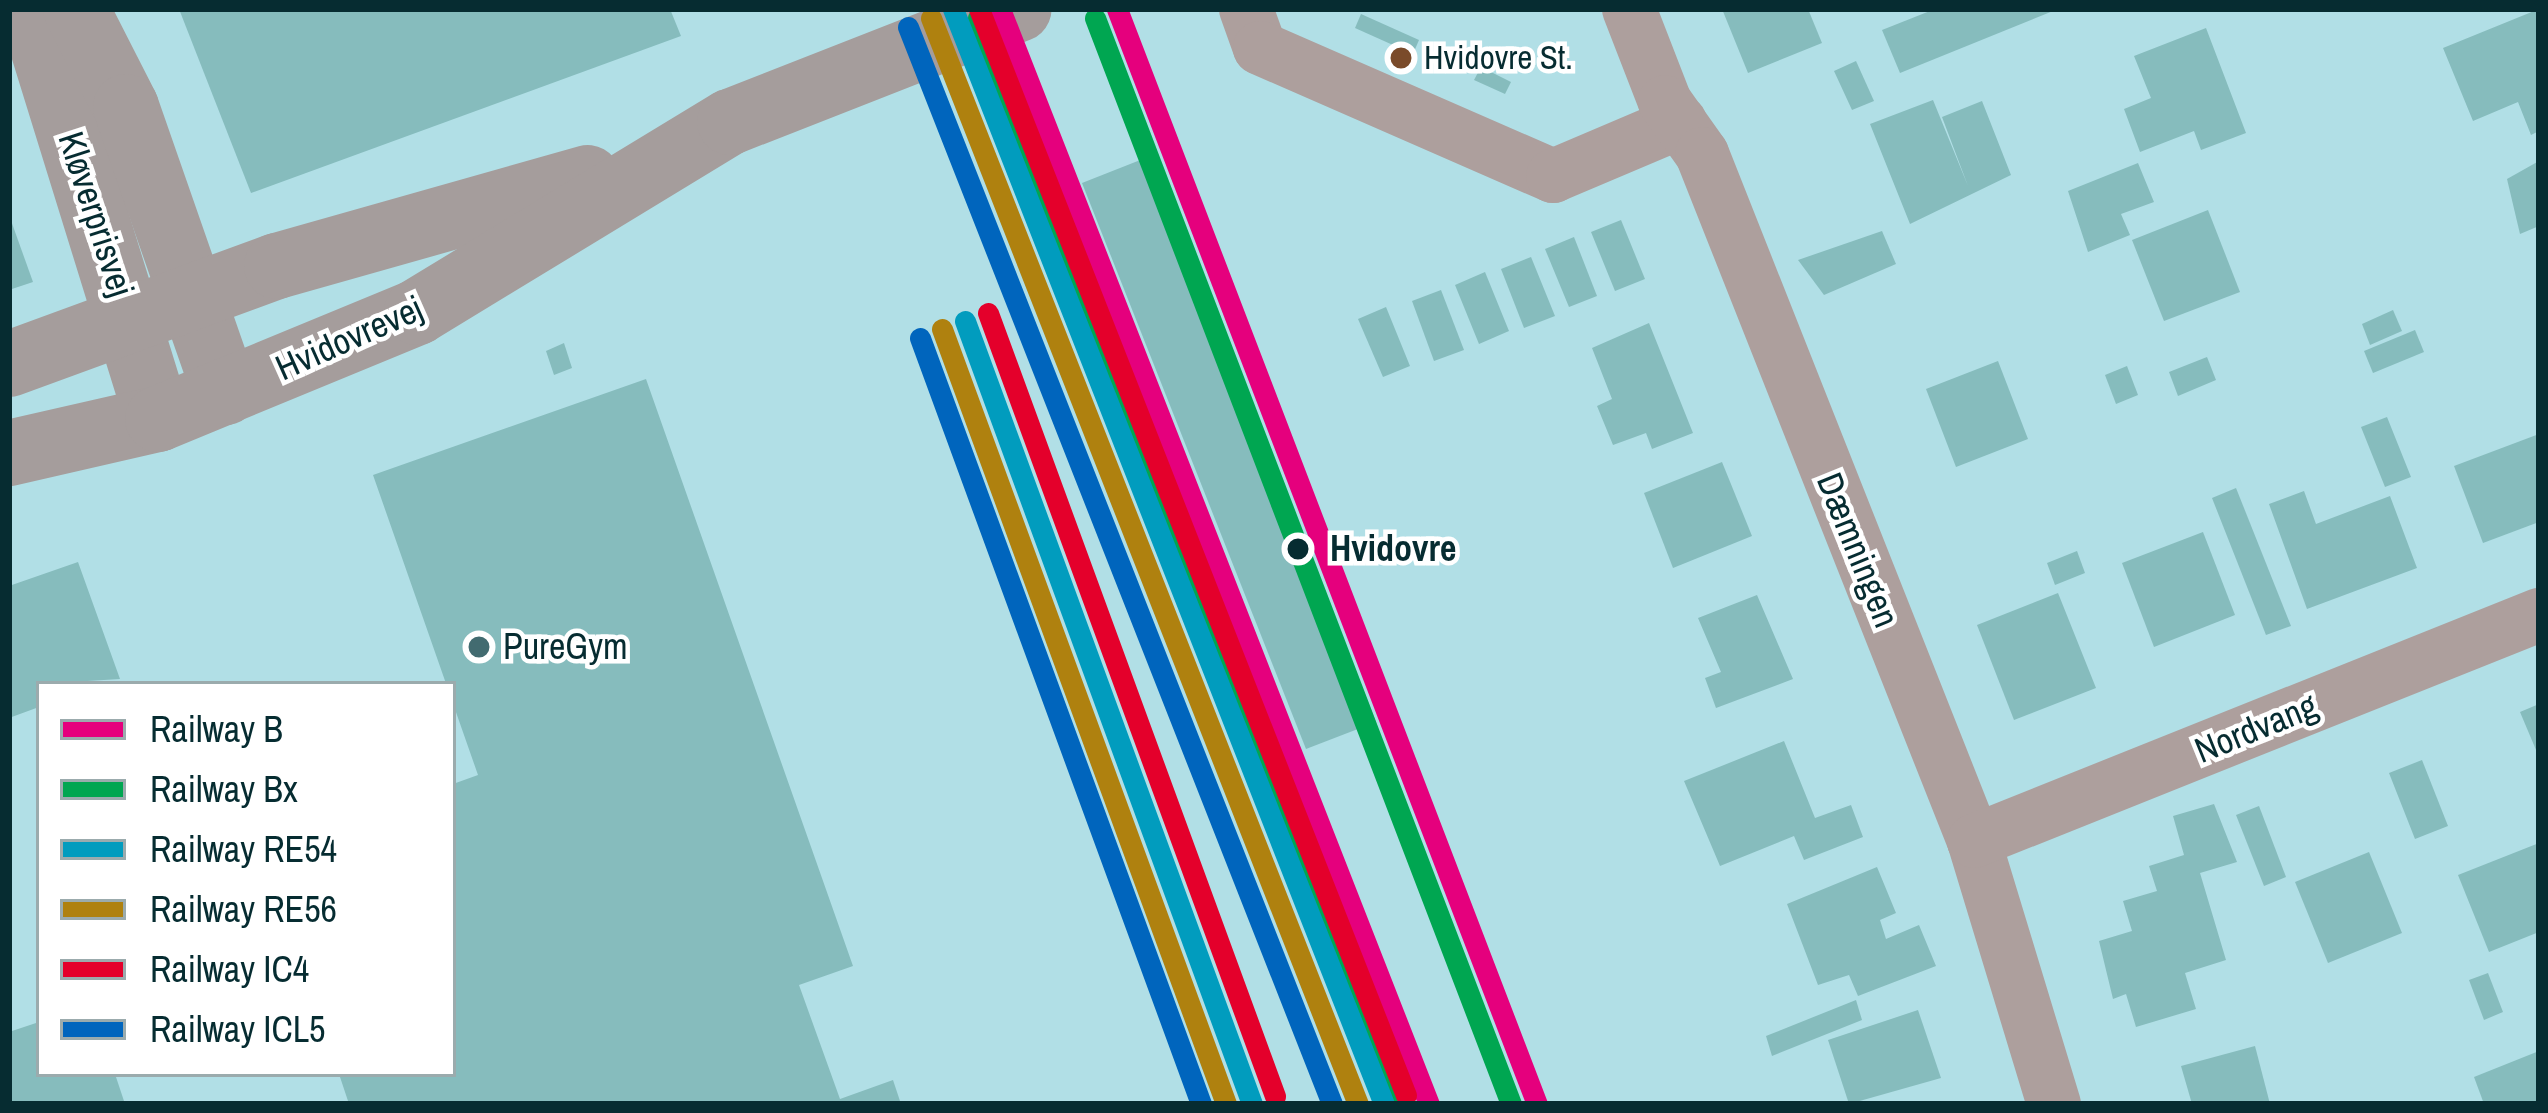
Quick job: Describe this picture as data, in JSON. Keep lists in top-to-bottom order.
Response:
{
  "streets": {
    "street": [
      "Kløverprisvej",
      "Hvidovrevej",
      "Dæmningen",
      "Nordvang"
    ]
  },
  "crossings": [
    ["Kløverprisvej", "Hvidovrevej"],
    ["Dæmningen", "Nordvang"]
  ],
  "places": ["Hvidovre St.", "Hvidovre", "PureGym"],
  "lines": [
    "rail line B",
    "rail line RE54",
    "rail line IC4",
    "rail line Bx",
    "rail line RE56",
    "rail line ICL5"
  ],
  "legend": [
    "Railway B",
    "Railway Bx",
    "Railway RE54",
    "Railway RE56",
    "Railway IC4",
    "Railway ICL5"
  ]
}
